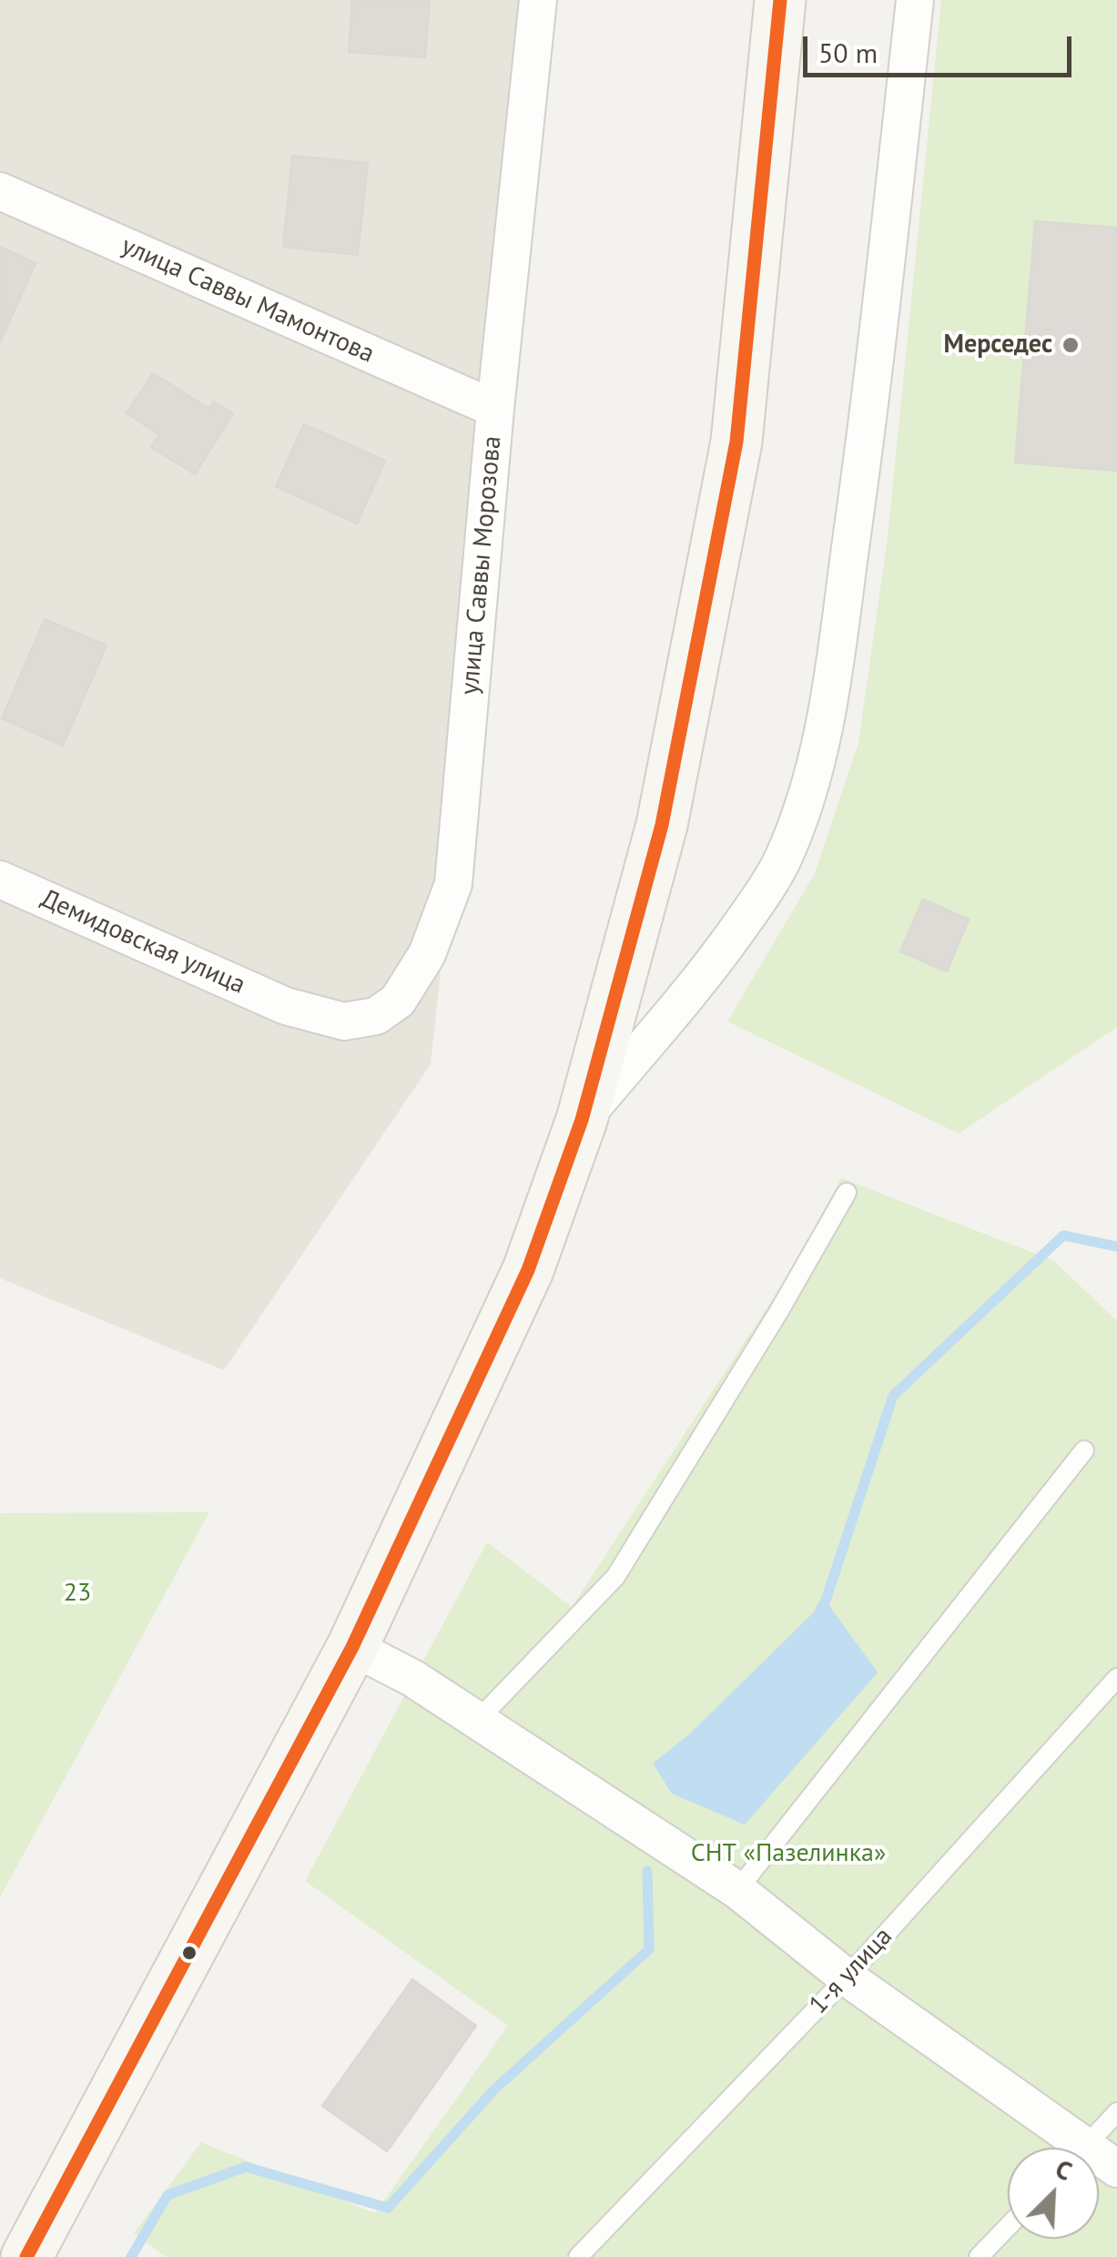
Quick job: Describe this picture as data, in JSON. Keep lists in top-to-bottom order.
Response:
{
  "streets": {
    "street": ["улица Саввы Мамонтова", "улица Саввы Морозова", "Демидовская улица"],
    "lane": ["1-я улица"]
  },
  "crossings": [
    ["улица Саввы Мамонтова", "улица Саввы Морозова"],
    ["улица Саввы Морозова", "Демидовская улица"]
  ],
  "parks": ["23", "СНТ «Пазелинка»"],
  "places": ["Мерседес"],
  "scale_bar": "50 m",
  "north": "top right"
}
